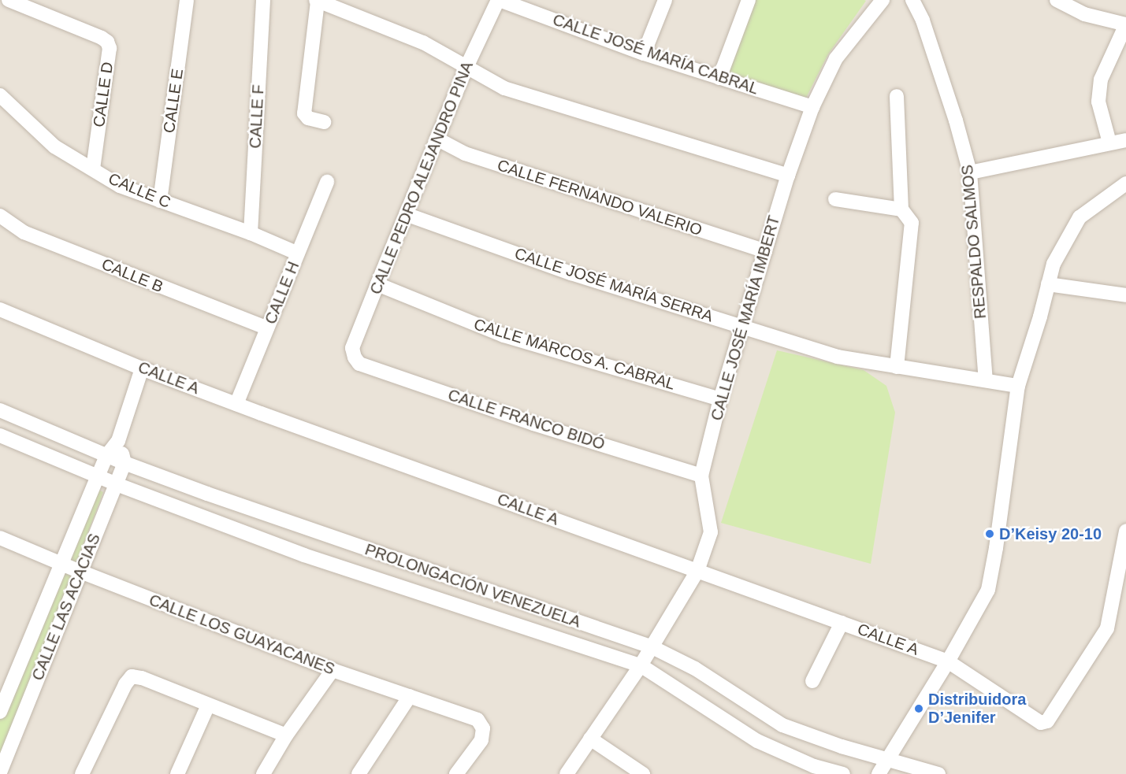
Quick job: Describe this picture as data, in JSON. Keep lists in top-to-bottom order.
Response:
{
  "streets": {
    "street": [
      "CALLE JOSÉ MARÍA CABRAL",
      "CALLE D",
      "CALLE E",
      "CALLE F",
      "CALLE PEDRO ALEJANDRO PINA",
      "CALLE C",
      "CALLE FERNANDO VALERIO",
      "RESPALDO SALMOS",
      "CALLE B",
      "CALLE JOSÉ MARÍA SERRA",
      "CALLE H",
      "CALLE JOSÉ MARÍA IMBERT",
      "CALLE MARCOS A. CABRAL",
      "CALLE A",
      "CALLE FRANCO BIDÓ",
      "PROLONGACIÓN VENEZUELA",
      "CALLE LAS ACACIAS",
      "CALLE LOS GUAYACANES"
    ]
  },
  "crossings": [
    ["CALLE JOSÉ MARÍA CABRAL", "CALLE PEDRO ALEJANDRO PINA"],
    ["CALLE JOSÉ MARÍA CABRAL", "CALLE JOSÉ MARÍA IMBERT"],
    ["CALLE D", "CALLE C"],
    ["CALLE E", "CALLE C"],
    ["CALLE F", "CALLE C"],
    ["CALLE PEDRO ALEJANDRO PINA", "CALLE FERNANDO VALERIO"],
    ["CALLE PEDRO ALEJANDRO PINA", "CALLE JOSÉ MARÍA SERRA"],
    ["CALLE PEDRO ALEJANDRO PINA", "CALLE MARCOS A. CABRAL"],
    ["CALLE PEDRO ALEJANDRO PINA", "CALLE FRANCO BIDÓ"],
    ["CALLE C", "CALLE H"],
    ["CALLE FERNANDO VALERIO", "CALLE JOSÉ MARÍA IMBERT"],
    ["RESPALDO SALMOS", "CALLE JOSÉ MARÍA SERRA"],
    ["CALLE B", "CALLE H"],
    ["CALLE JOSÉ MARÍA SERRA", "CALLE JOSÉ MARÍA IMBERT"],
    ["CALLE H", "CALLE A"],
    ["CALLE JOSÉ MARÍA IMBERT", "CALLE MARCOS A. CABRAL"],
    ["CALLE JOSÉ MARÍA IMBERT", "CALLE A"],
    ["CALLE JOSÉ MARÍA IMBERT", "CALLE FRANCO BIDÓ"],
    ["CALLE JOSÉ MARÍA IMBERT", "PROLONGACIÓN VENEZUELA"],
    ["CALLE A", "CALLE LAS ACACIAS"],
    ["PROLONGACIÓN VENEZUELA", "CALLE LAS ACACIAS"],
    ["CALLE LAS ACACIAS", "CALLE LOS GUAYACANES"]
  ],
  "places": ["D’Keisy 20-10", "Distribuidora D’Jenifer"]
}
